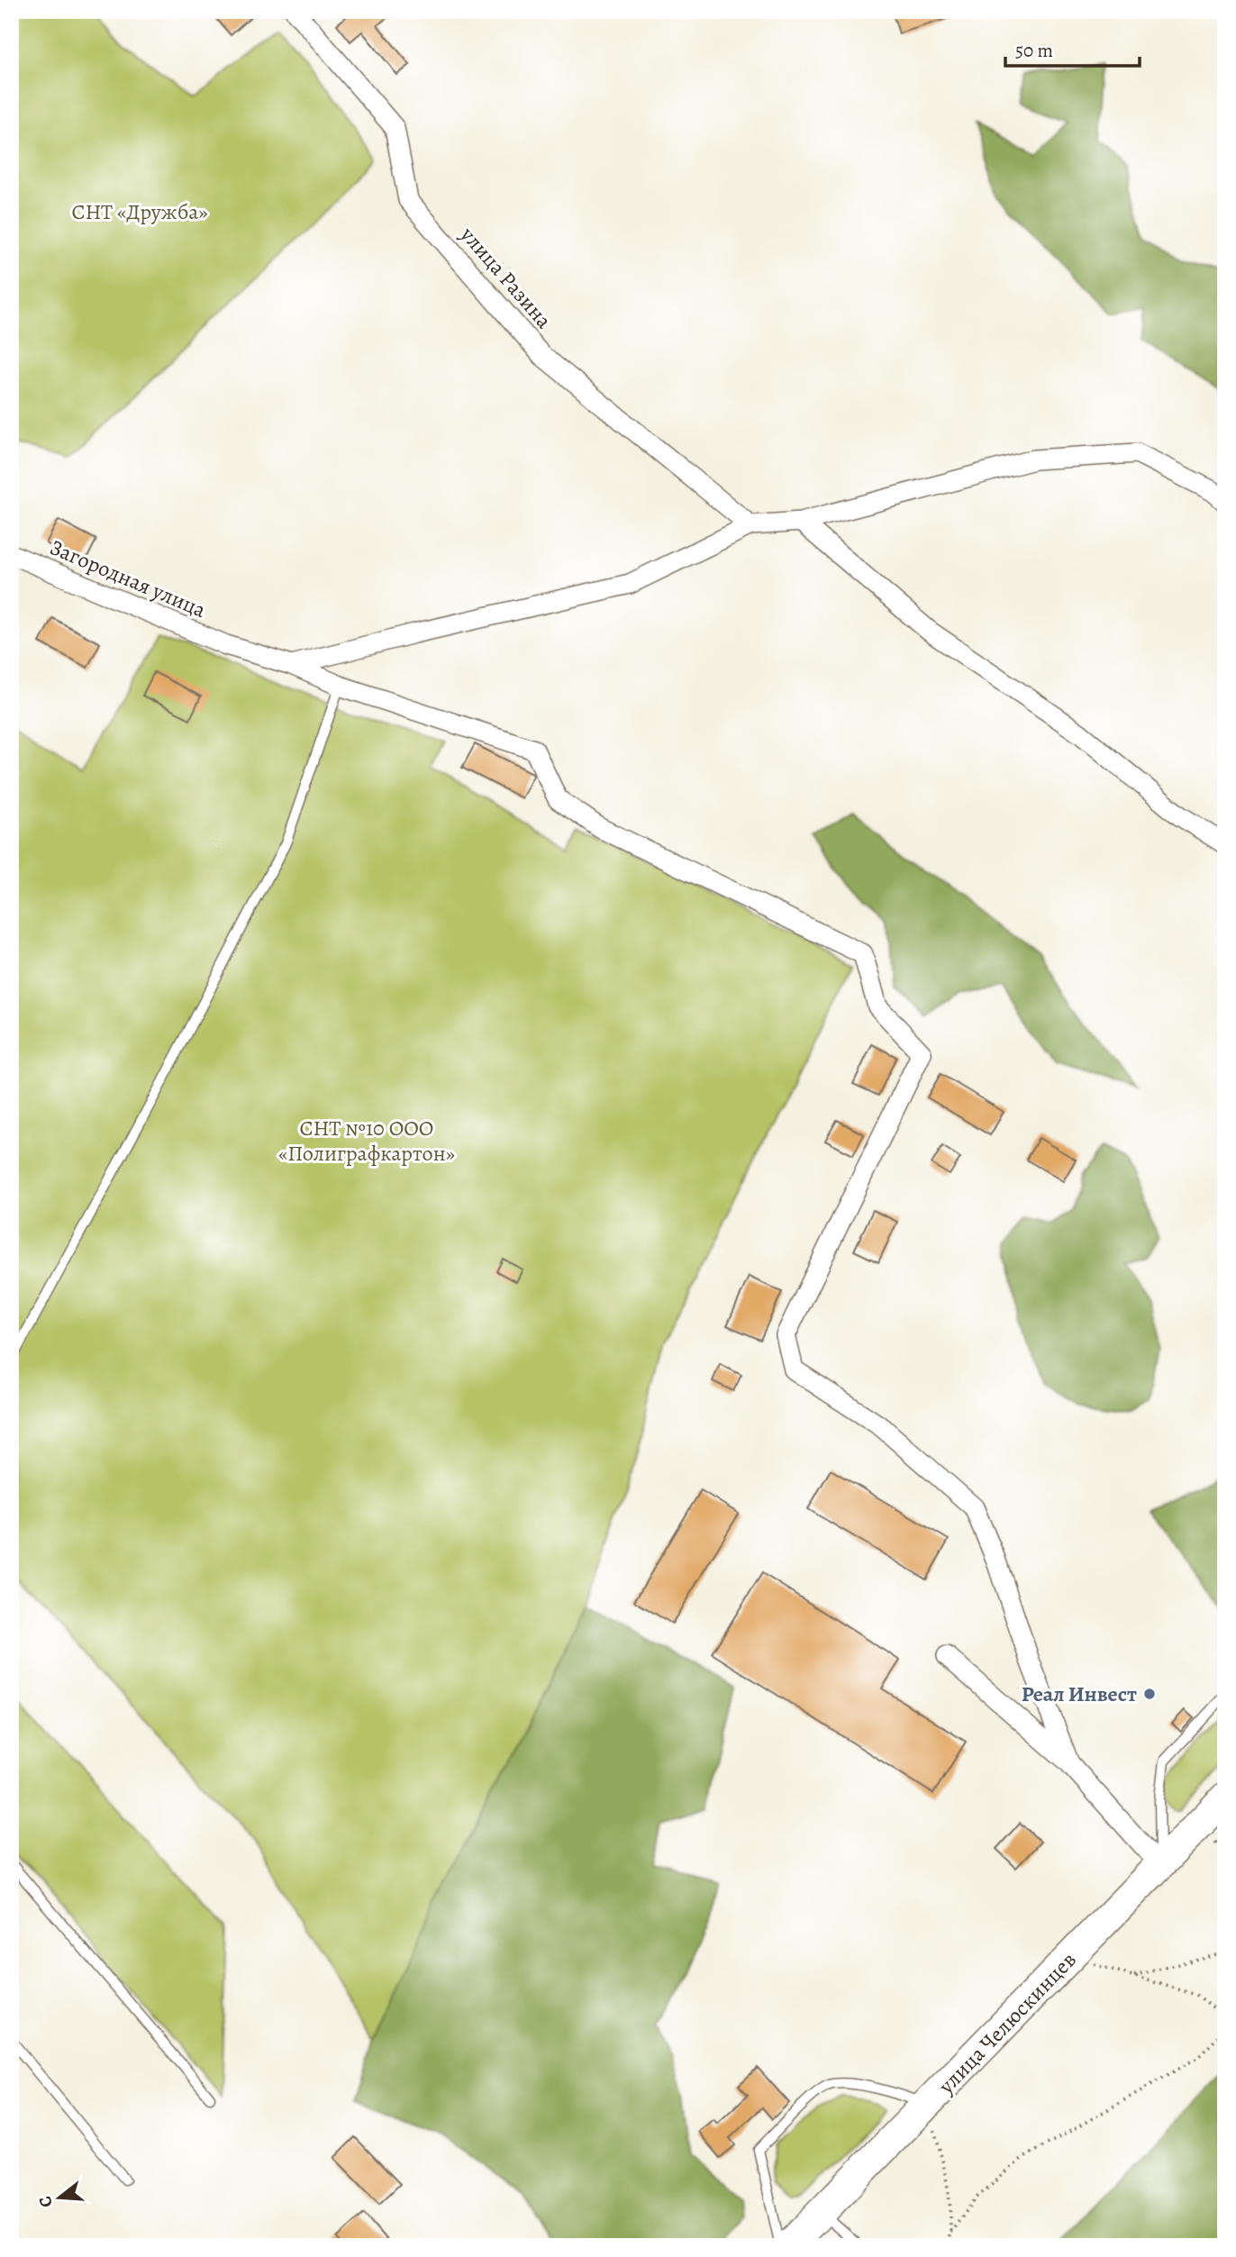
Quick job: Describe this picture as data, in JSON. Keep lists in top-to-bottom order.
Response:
{
  "streets": {
    "main road": ["улица Челюскинцев"],
    "street": ["улица Разина", "Загородная улица"]
  },
  "parks": ["СНТ «Дружба»", "СНТ №10 ООО «Полиграфкартон»"],
  "places": ["Реал Инвест"],
  "scale_bar": "50 m",
  "north": "left"
}
